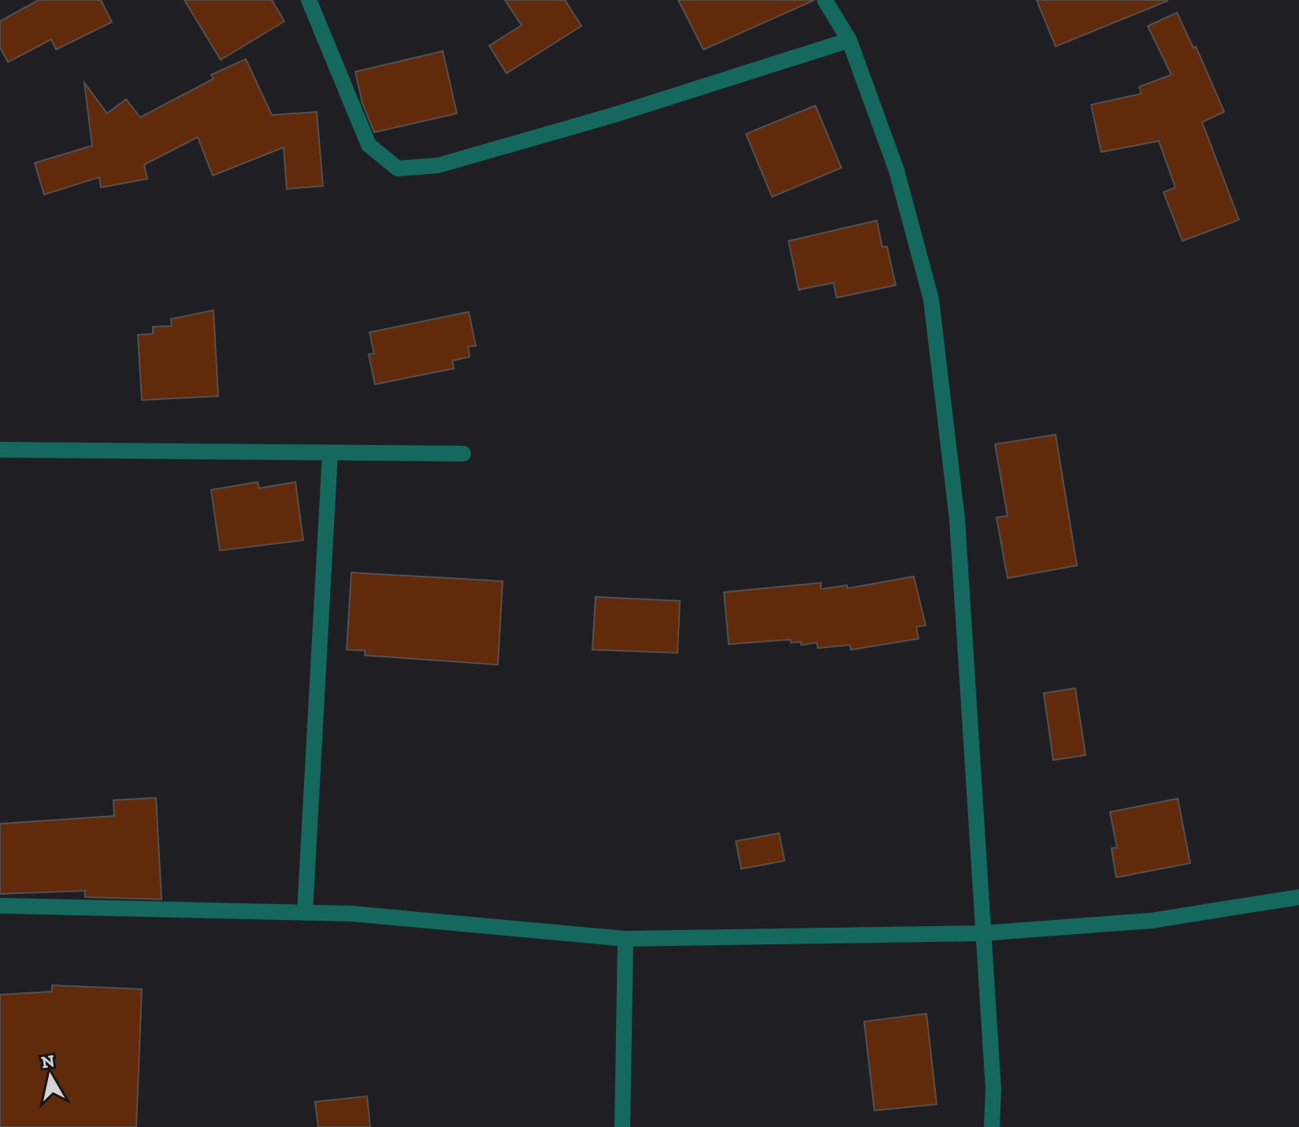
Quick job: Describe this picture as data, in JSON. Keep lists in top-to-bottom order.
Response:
{
  "north": "top"
}
